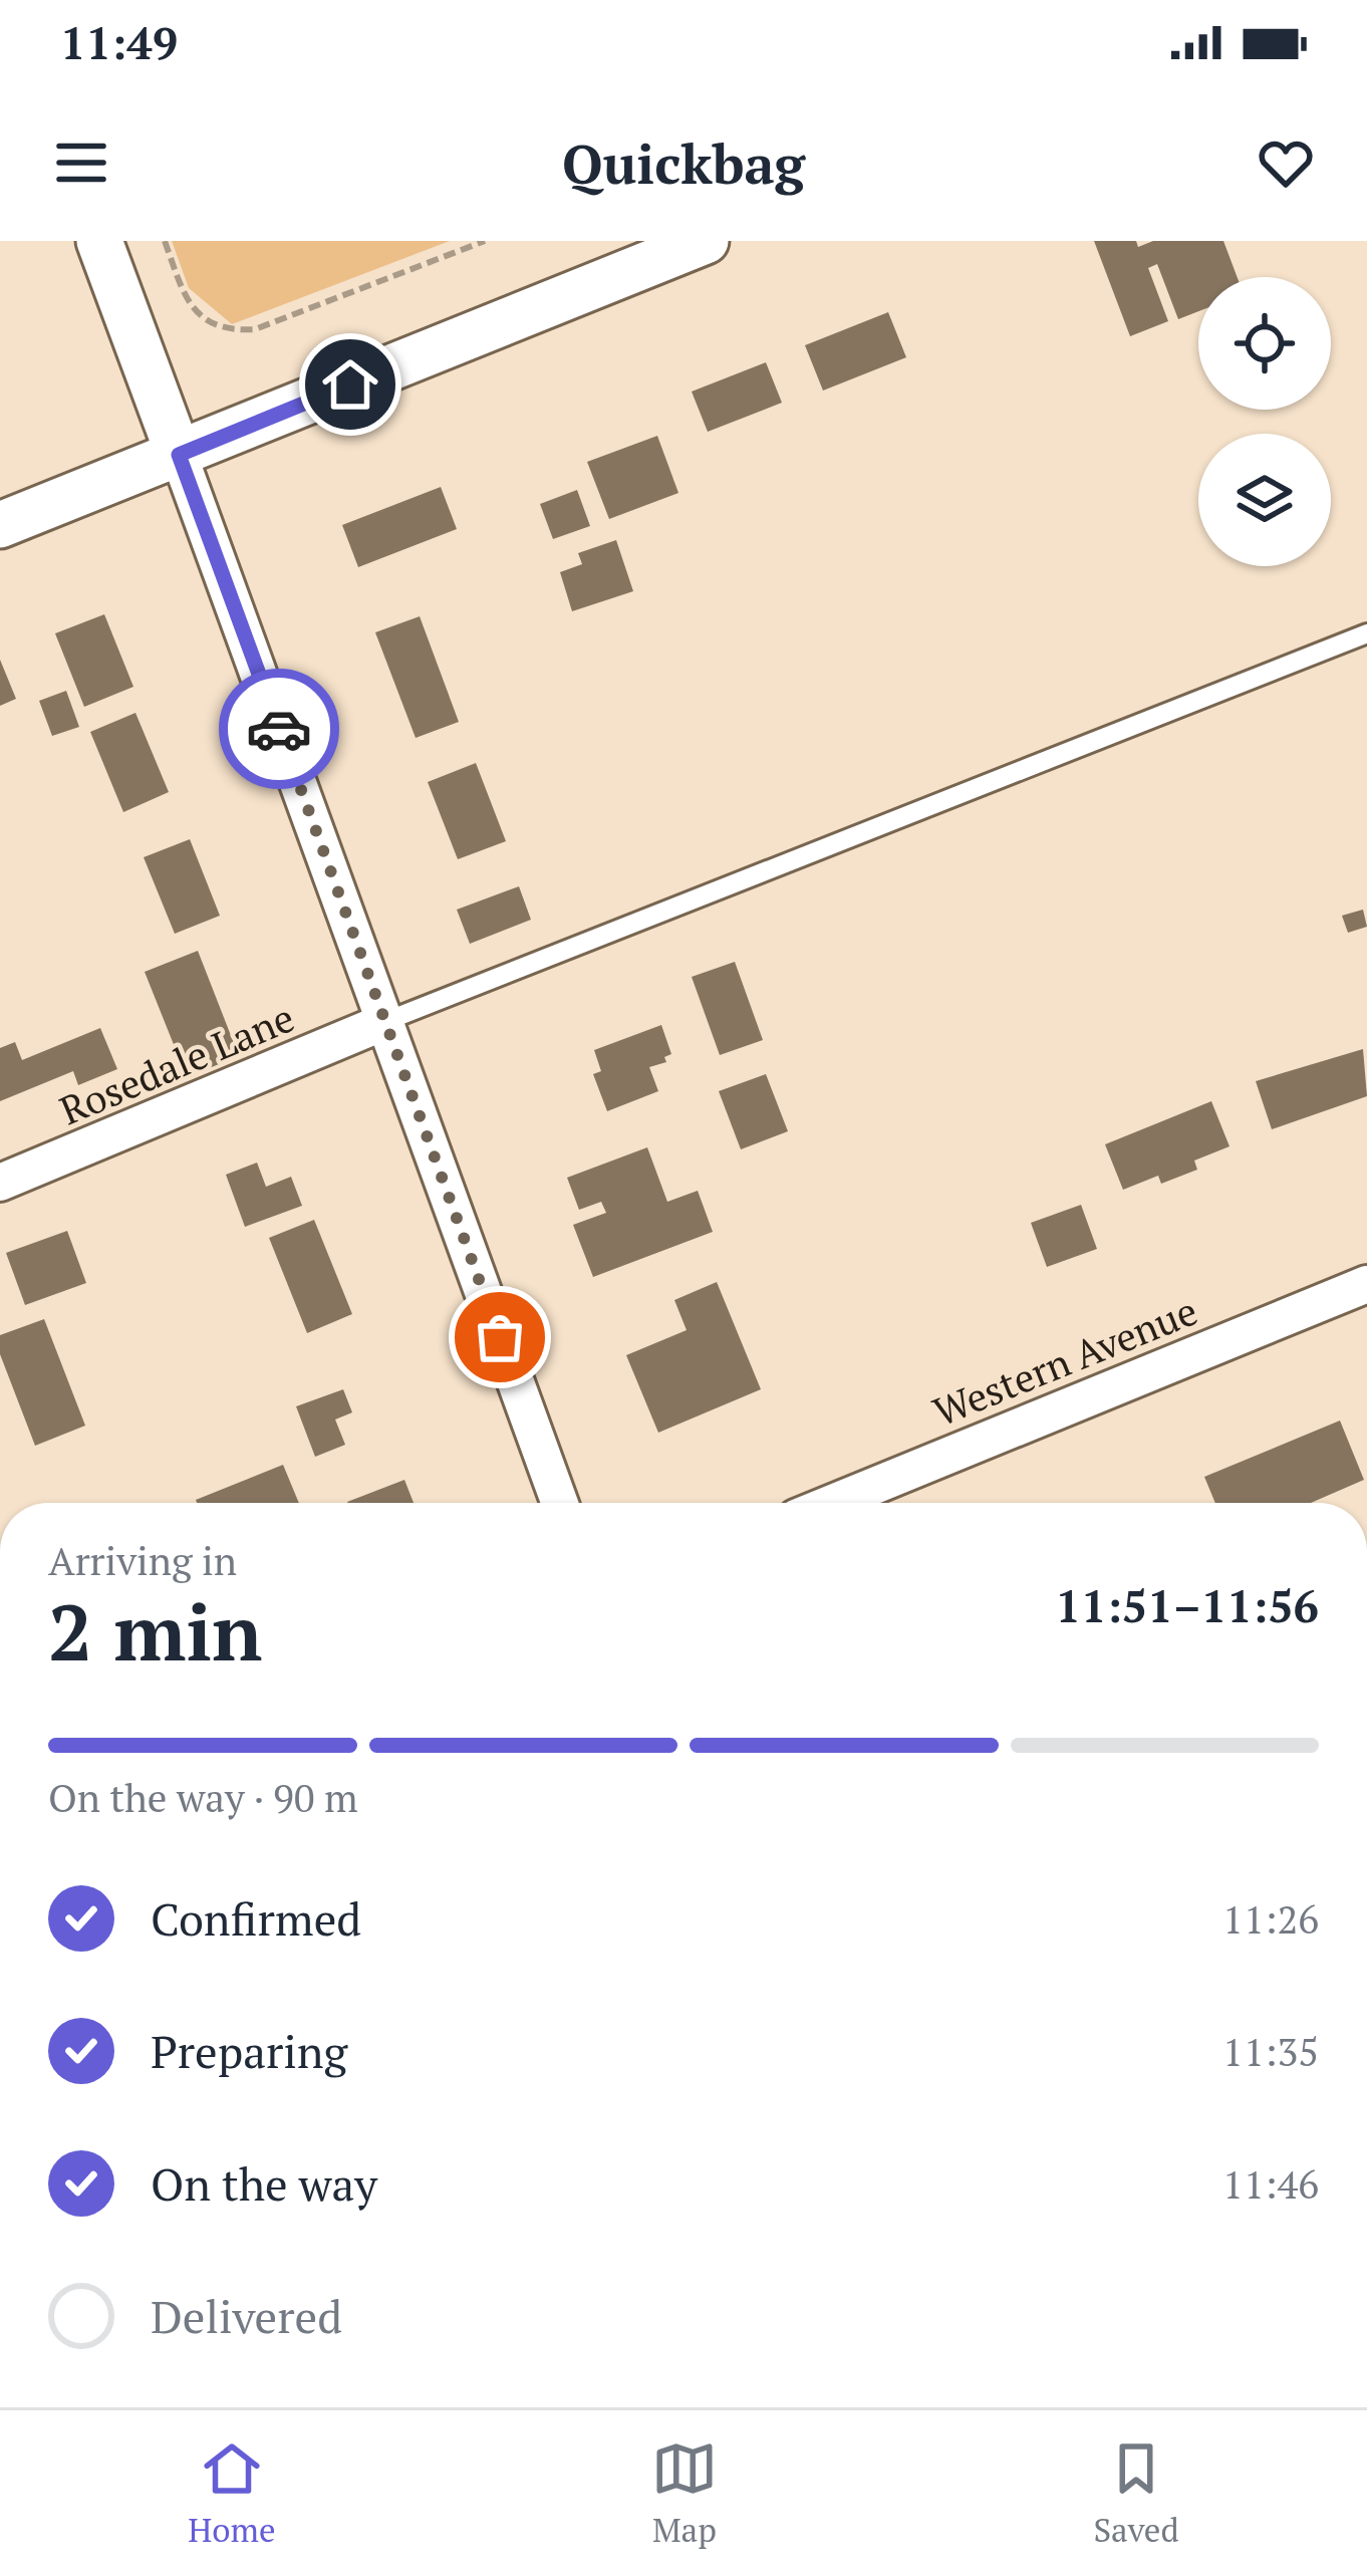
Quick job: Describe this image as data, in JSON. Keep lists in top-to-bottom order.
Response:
{
  "streets": {
    "street": ["Rosedale Lane", "Western Avenue"]
  },
  "page": {
    "status": "11:49",
    "header": "Quickbag",
    "heading": ["2 min", "Arriving in", "11:51–11:56"],
    "bar": "On the way · 90 m",
    "list": [
      ["Confirmed", "11:26"],
      ["Preparing", "11:35"],
      ["On the way", "11:46"],
      "Delivered"
    ],
    "tabs": ["Home", "Map", "Saved"]
  }
}
